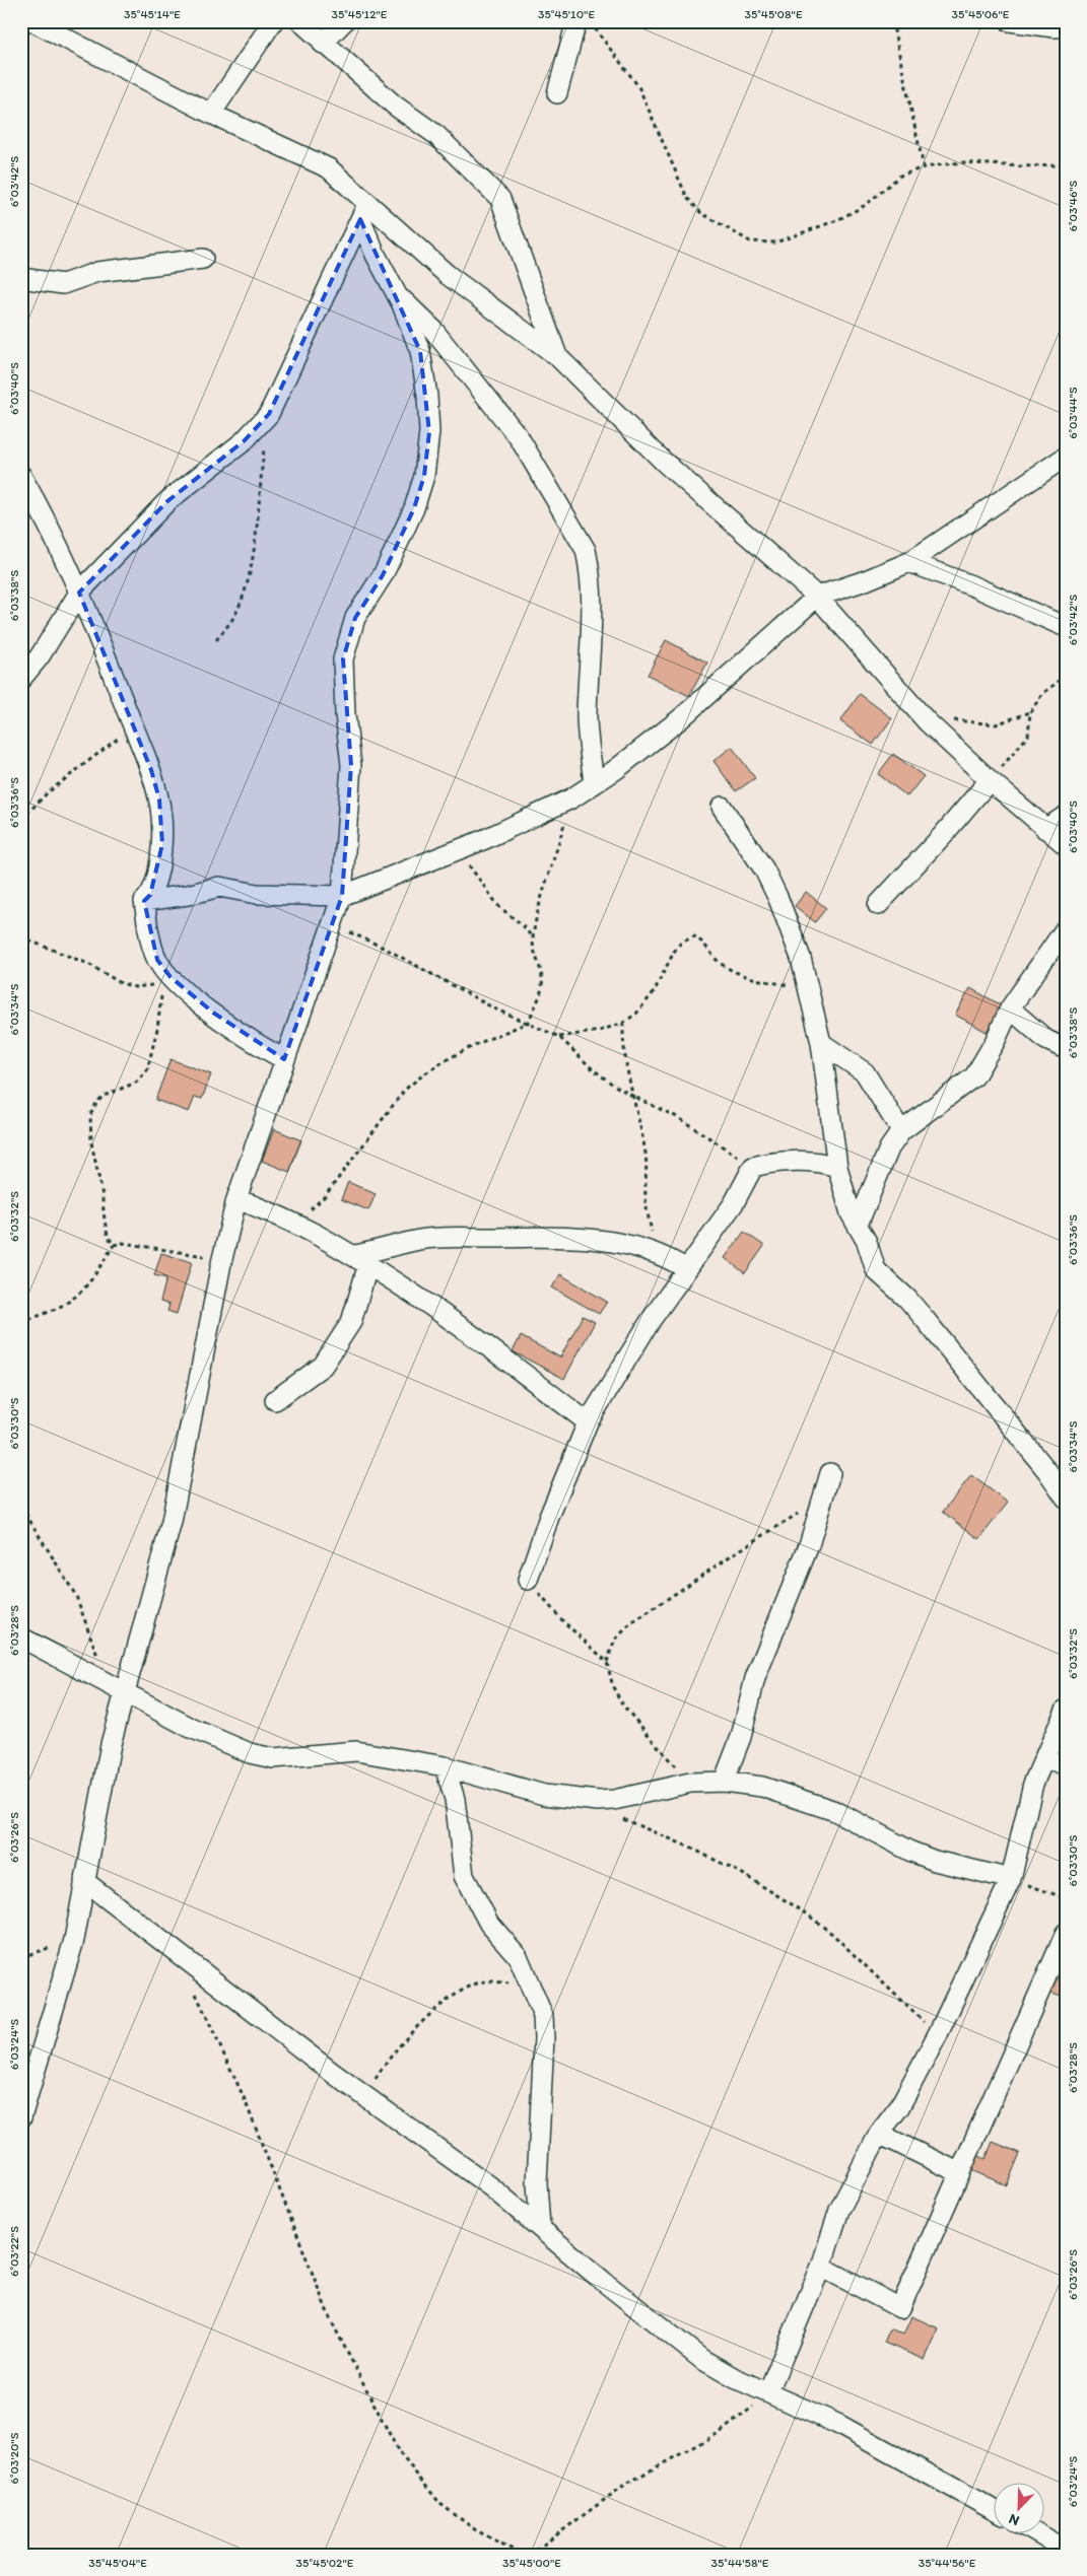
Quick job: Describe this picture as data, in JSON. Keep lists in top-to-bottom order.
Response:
{
  "north": "bottom left",
  "coordinates": [
    "35°45'14\"E",
    "35°45'12\"E",
    "35°45'10\"E",
    "35°45'08\"E",
    "35°45'06\"E",
    "6°03'42\"S",
    "6°03'46\"S",
    "6°03'40\"S",
    "6°03'44\"S",
    "6°03'38\"S",
    "6°03'36\"S",
    "6°03'34\"S",
    "6°03'32\"S",
    "6°03'30\"S",
    "6°03'28\"S",
    "6°03'26\"S",
    "6°03'24\"S",
    "6°03'22\"S",
    "6°03'20\"S",
    "35°45'04\"E",
    "35°45'02\"E",
    "35°45'00\"E",
    "35°44'58\"E",
    "35°44'56\"E"
  ]
}
